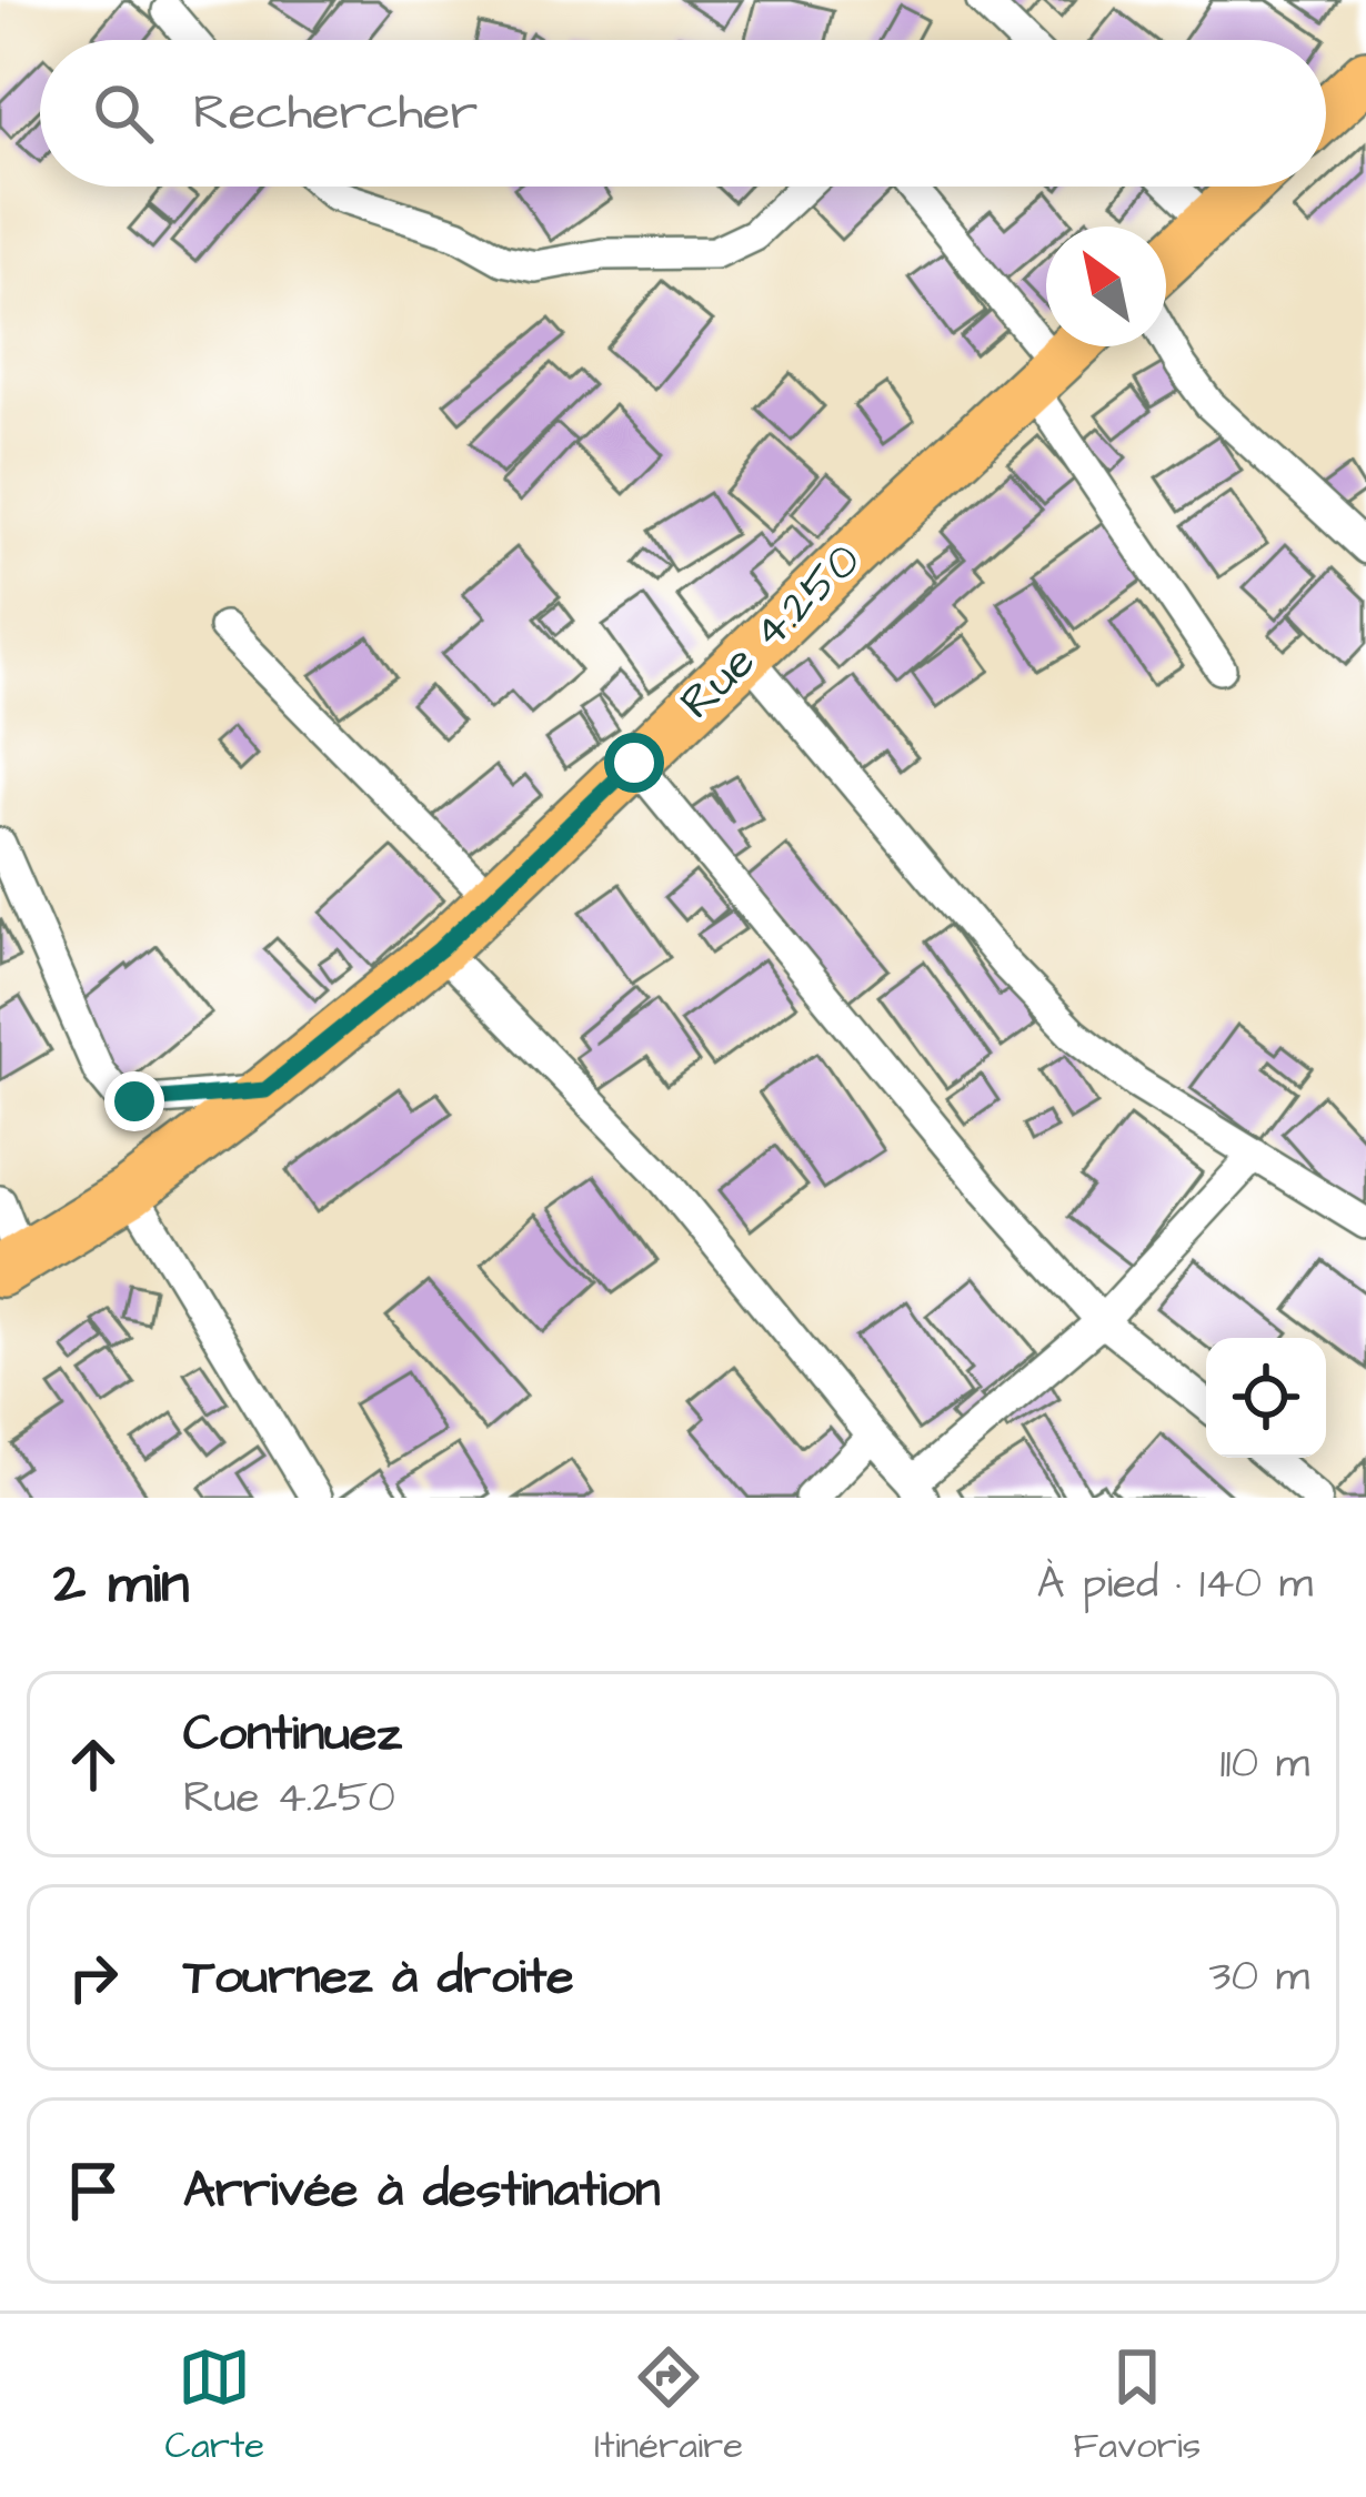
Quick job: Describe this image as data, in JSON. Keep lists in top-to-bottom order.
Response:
{
  "streets": {
    "main road": ["Rue 4.250"]
  },
  "north": "top left",
  "page": {
    "search": "Rechercher",
    "heading": ["2 min", "À pied · 140 m"],
    "list": [
      ["Continuez", "Rue 4.250", "110 m"],
      ["Tournez à droite", "30 m"],
      "Arrivée à destination"
    ],
    "nav": ["Carte", "Itinéraire", "Favoris"]
  }
}
